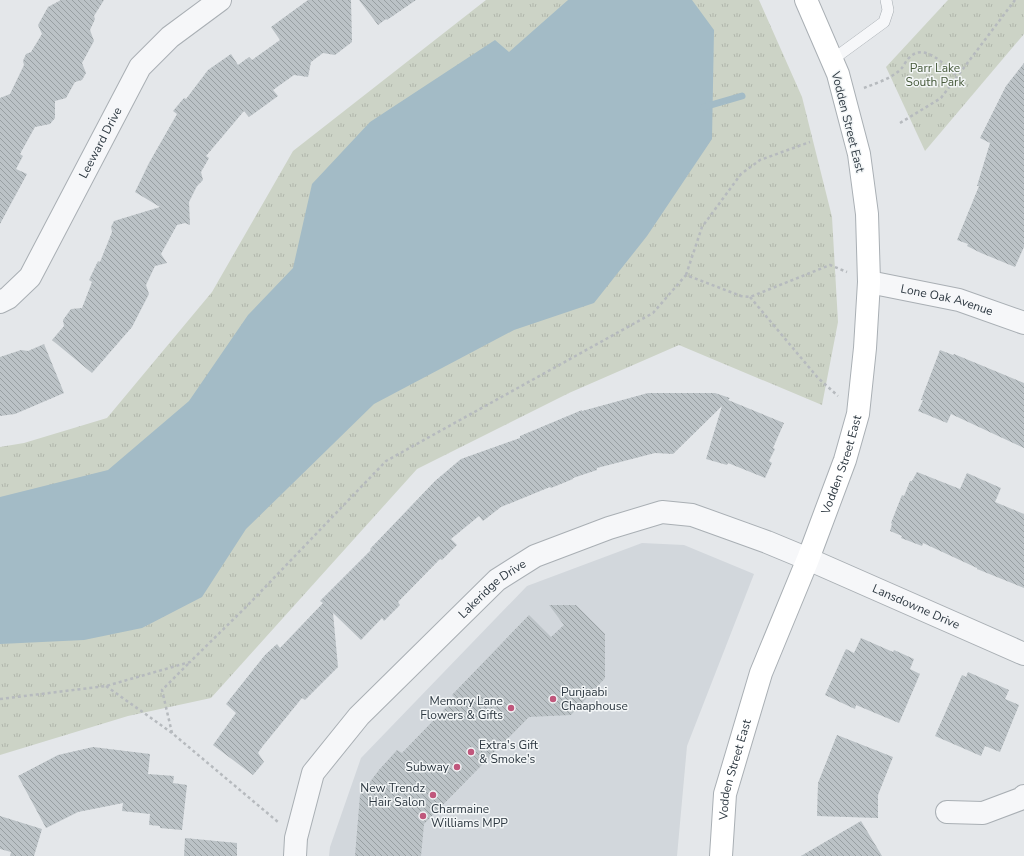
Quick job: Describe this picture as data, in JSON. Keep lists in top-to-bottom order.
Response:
{
  "streets": {
    "street": [
      "Vodden Street East",
      "Leeward Drive",
      "Lone Oak Avenue",
      "Lakeridge Drive",
      "Lansdowne Drive"
    ]
  },
  "crossings": [
    ["Vodden Street East", "Lone Oak Avenue"],
    ["Vodden Street East", "Lakeridge Drive"],
    ["Vodden Street East", "Lansdowne Drive"],
    ["Lakeridge Drive", "Lansdowne Drive"]
  ],
  "parks": ["Parr Lake South Park"],
  "places": [
    "Punjaabi Chaaphouse",
    "Memory Lane Flowers & Gifts",
    "Extra's Gift & Smoke's",
    "Subway",
    "New Trendz Hair Salon",
    "Charmaine Williams MPP"
  ]
}
